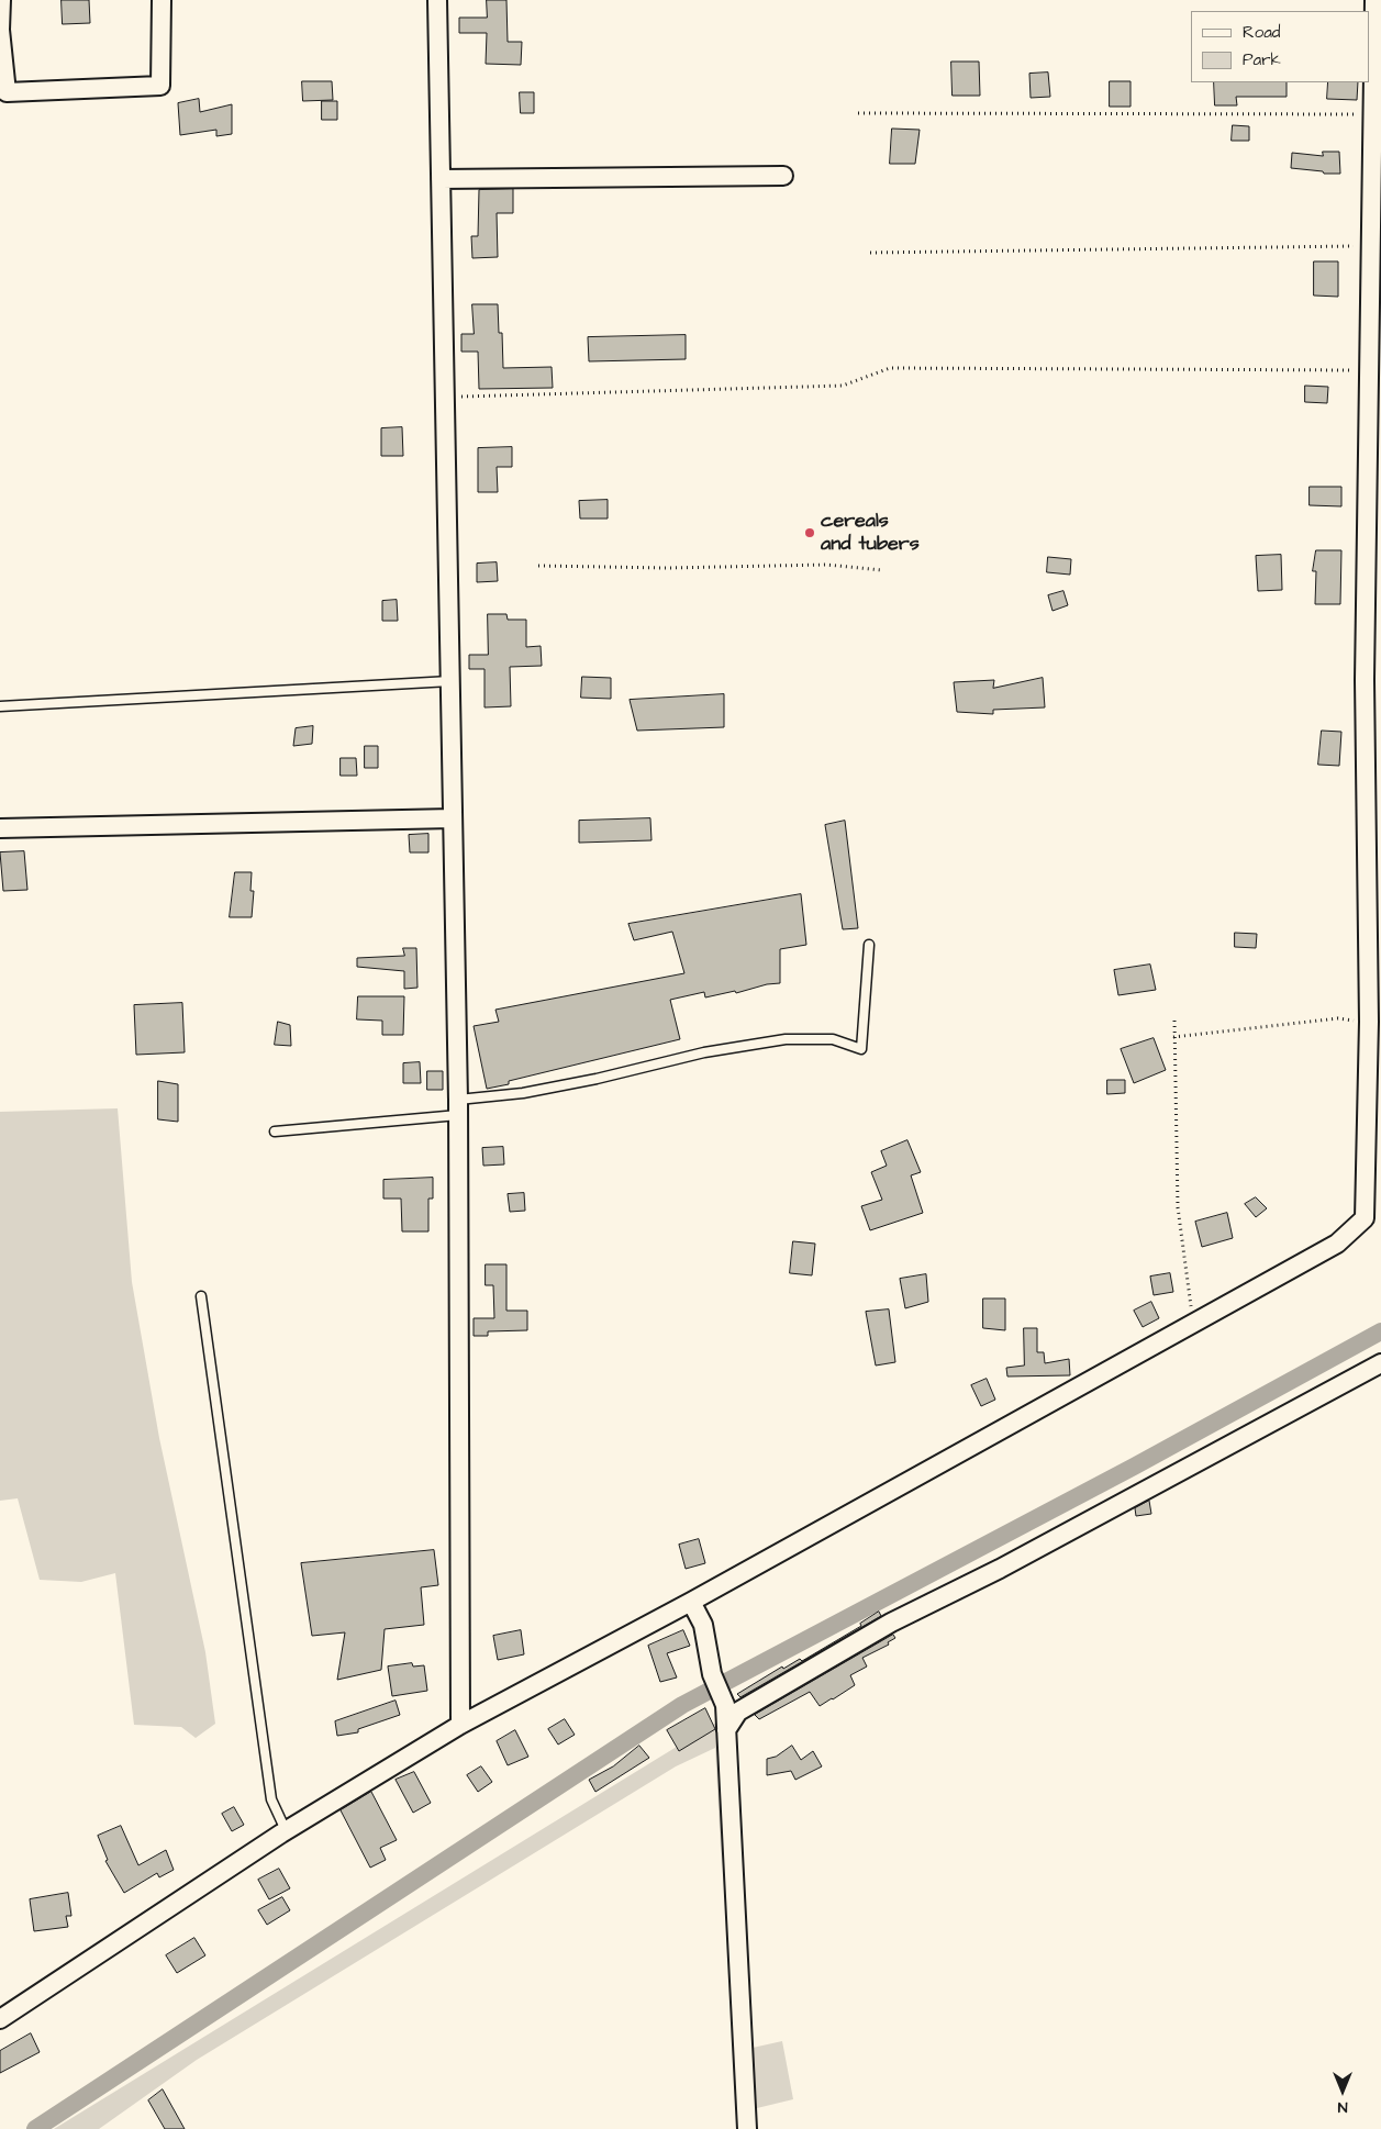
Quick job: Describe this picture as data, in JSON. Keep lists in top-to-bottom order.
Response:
{
  "places": ["cereals and tubers"],
  "legend": ["Road", "Park"],
  "north": "bottom"
}
